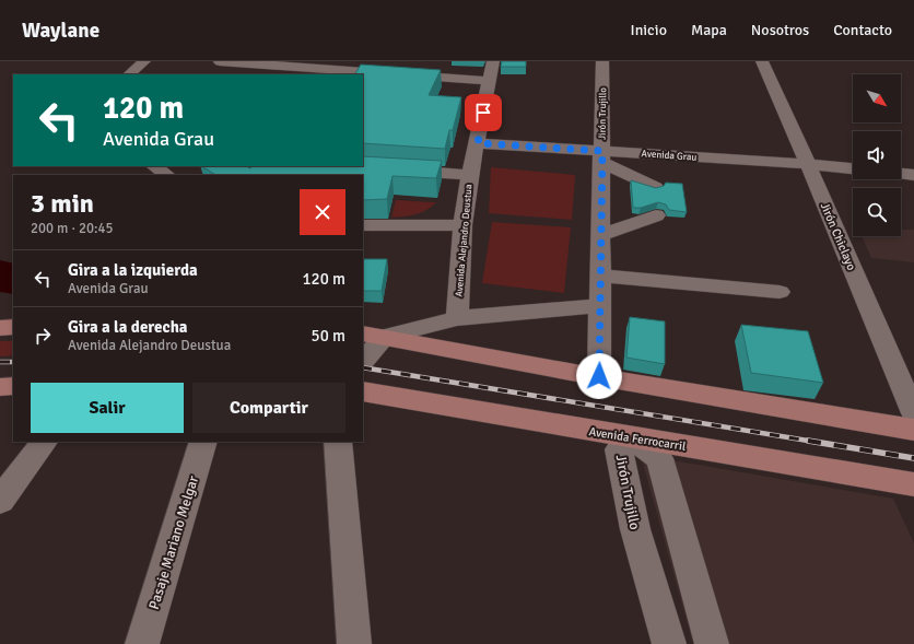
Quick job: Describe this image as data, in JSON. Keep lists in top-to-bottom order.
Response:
{
  "streets": {
    "main road": ["Avenida Ferrocarril"],
    "street": [
      "Jirón Trujillo",
      "Avenida Grau",
      "Jirón Chiclayo",
      "Avenida Alejandro Deustua",
      "Pasaje Mariano Melgar"
    ]
  },
  "crossings": [
    ["Jirón Trujillo", "Avenida Grau"],
    ["Jirón Trujillo", "Avenida Ferrocarril"],
    ["Avenida Grau", "Jirón Chiclayo"],
    ["Avenida Grau", "Avenida Alejandro Deustua"]
  ],
  "north": "bottom right",
  "page": {
    "header": "Waylane",
    "nav": [
      "Inicio",
      "Mapa",
      "Nosotros",
      "Contacto"
    ],
    "turn": ["120 m", "Avenida Grau"],
    "heading": ["3 min", "200 m · 20:45"],
    "list": [
      {
        "name": "Gira a la izquierda",
        "note": "Avenida Grau",
        "value": "120 m"
      },
      {
        "name": "Gira a la derecha",
        "note": "Avenida Alejandro Deustua",
        "value": "50 m"
      }
    ],
    "buttons": ["Salir", "Compartir"]
  }
}
